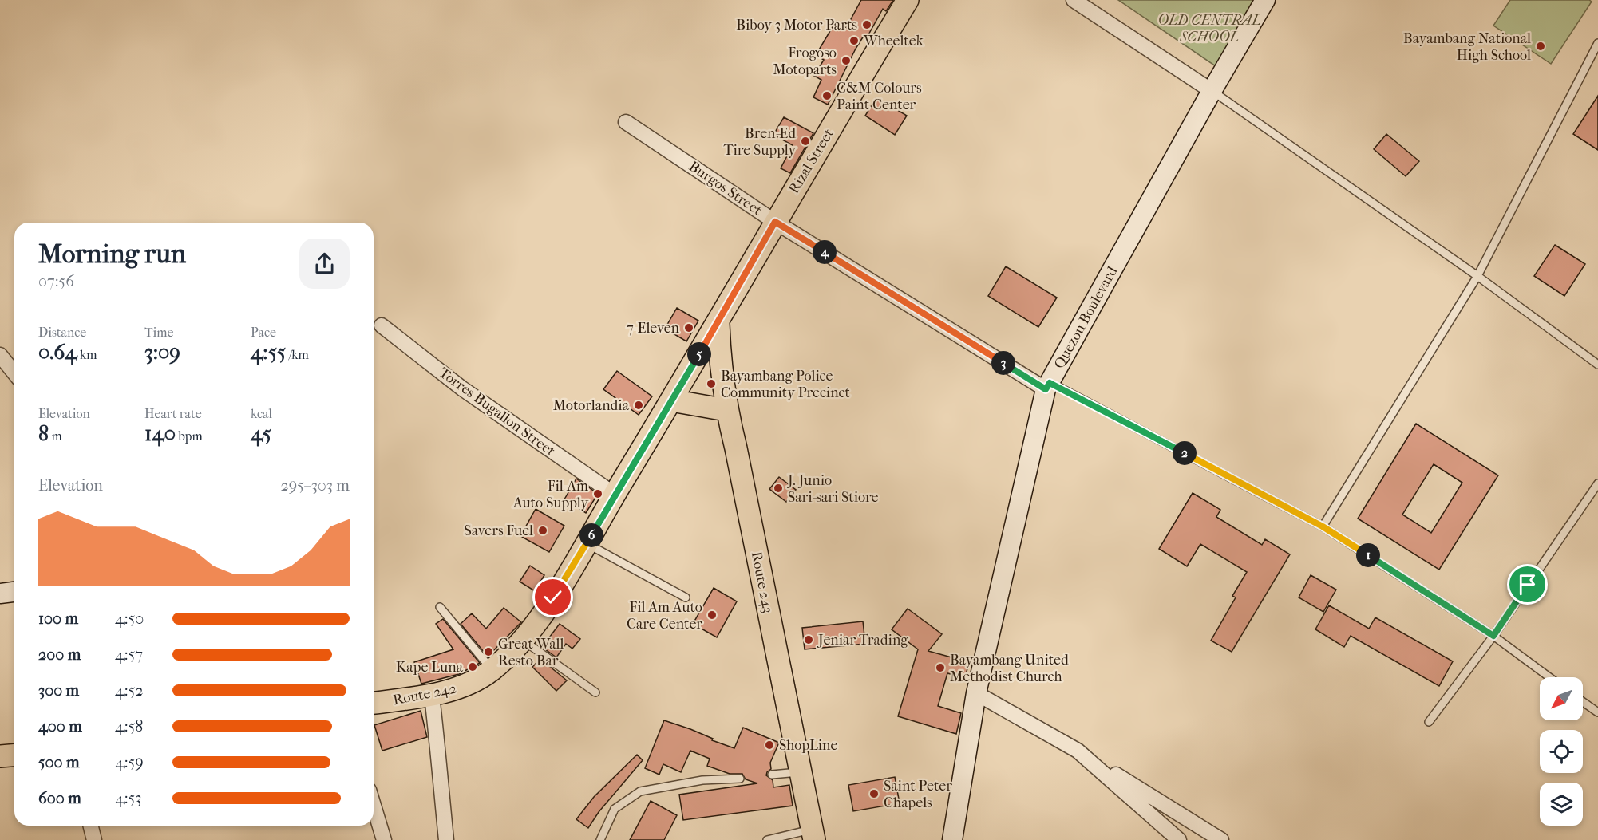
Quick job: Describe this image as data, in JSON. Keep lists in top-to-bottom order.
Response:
{
  "streets": {
    "main road": ["Rizal Street", "Route 243", "Route 242"],
    "street": ["Burgos Street", "Quezon Boulevard", "Torres Bugallon Street"]
  },
  "crossings": [
    ["Rizal Street", "Burgos Street"],
    ["Rizal Street", "Route 243"],
    ["Rizal Street", "Route 242"],
    ["Burgos Street", "Quezon Boulevard"],
    ["Torres Bugallon Street", "Route 242"],
    ["Route 243", "Route 242"]
  ],
  "parks": ["OLD CENTRAL SCHOOL"],
  "places": [
    "Biboy 3 Motor Parts",
    "Wheeltek",
    "Bayambang National High School",
    "Frogoso Motoparts",
    "C&M Colours Paint Center",
    "Bren-Ed Tire Supply",
    "7-Eleven",
    "Bayambang Police Community Precinct",
    "Motorlandia",
    "J. Junio Sari-sari Stiore",
    "Fil-Am Auto Supply",
    "Savers Fuel",
    "Fil Am Auto Care Center",
    "Jeniar Trading",
    "Great Wall Resto Bar",
    "Kape Luna",
    "Bayambang United Methodist Church",
    "ShopLine",
    "Saint Peter Chapels"
  ],
  "north": "bottom left",
  "page": {
    "heading": ["Morning run", "07:56"],
    "pins": [
      "4",
      "5",
      "3",
      "2",
      "6",
      "1"
    ],
    "stats": [
      ["Distance", "0.64 km"],
      ["Time", "3:09"],
      ["Pace", "4:55 /km"],
      ["Elevation", "8 m"],
      ["Heart rate", "140 bpm"],
      ["kcal", "45"]
    ],
    "chart": ["Elevation", "295–303 m"],
    "list": [
      {
        "name": "100 m",
        "note": "4:50"
      },
      {
        "name": "200 m",
        "note": "4:57"
      },
      {
        "name": "300 m",
        "note": "4:52"
      },
      {
        "name": "400 m",
        "note": "4:58"
      },
      {
        "name": "500 m",
        "note": "4:59"
      },
      {
        "name": "600 m",
        "note": "4:53"
      }
    ]
  }
}
